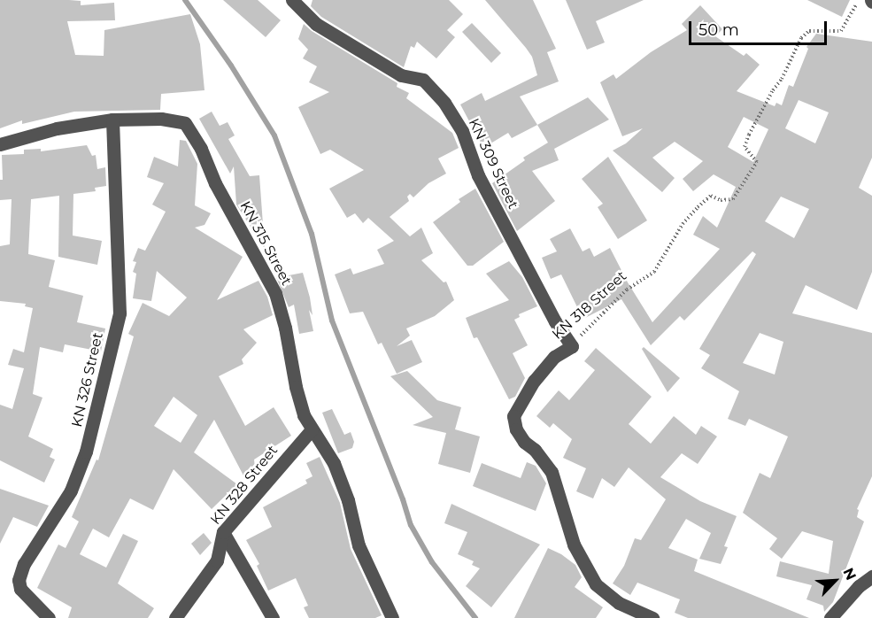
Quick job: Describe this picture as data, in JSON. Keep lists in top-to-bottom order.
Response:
{
  "streets": {
    "street": [
      "KN 309 Street",
      "KN 315 Street",
      "KN 318 Street",
      "KN 326 Street",
      "KN 328 Street"
    ]
  },
  "crossings": [
    ["KN 309 Street", "KN 318 Street"],
    ["KN 315 Street", "KN 326 Street"],
    ["KN 315 Street", "KN 328 Street"]
  ],
  "scale_bar": "50 m",
  "north": "top right"
}
